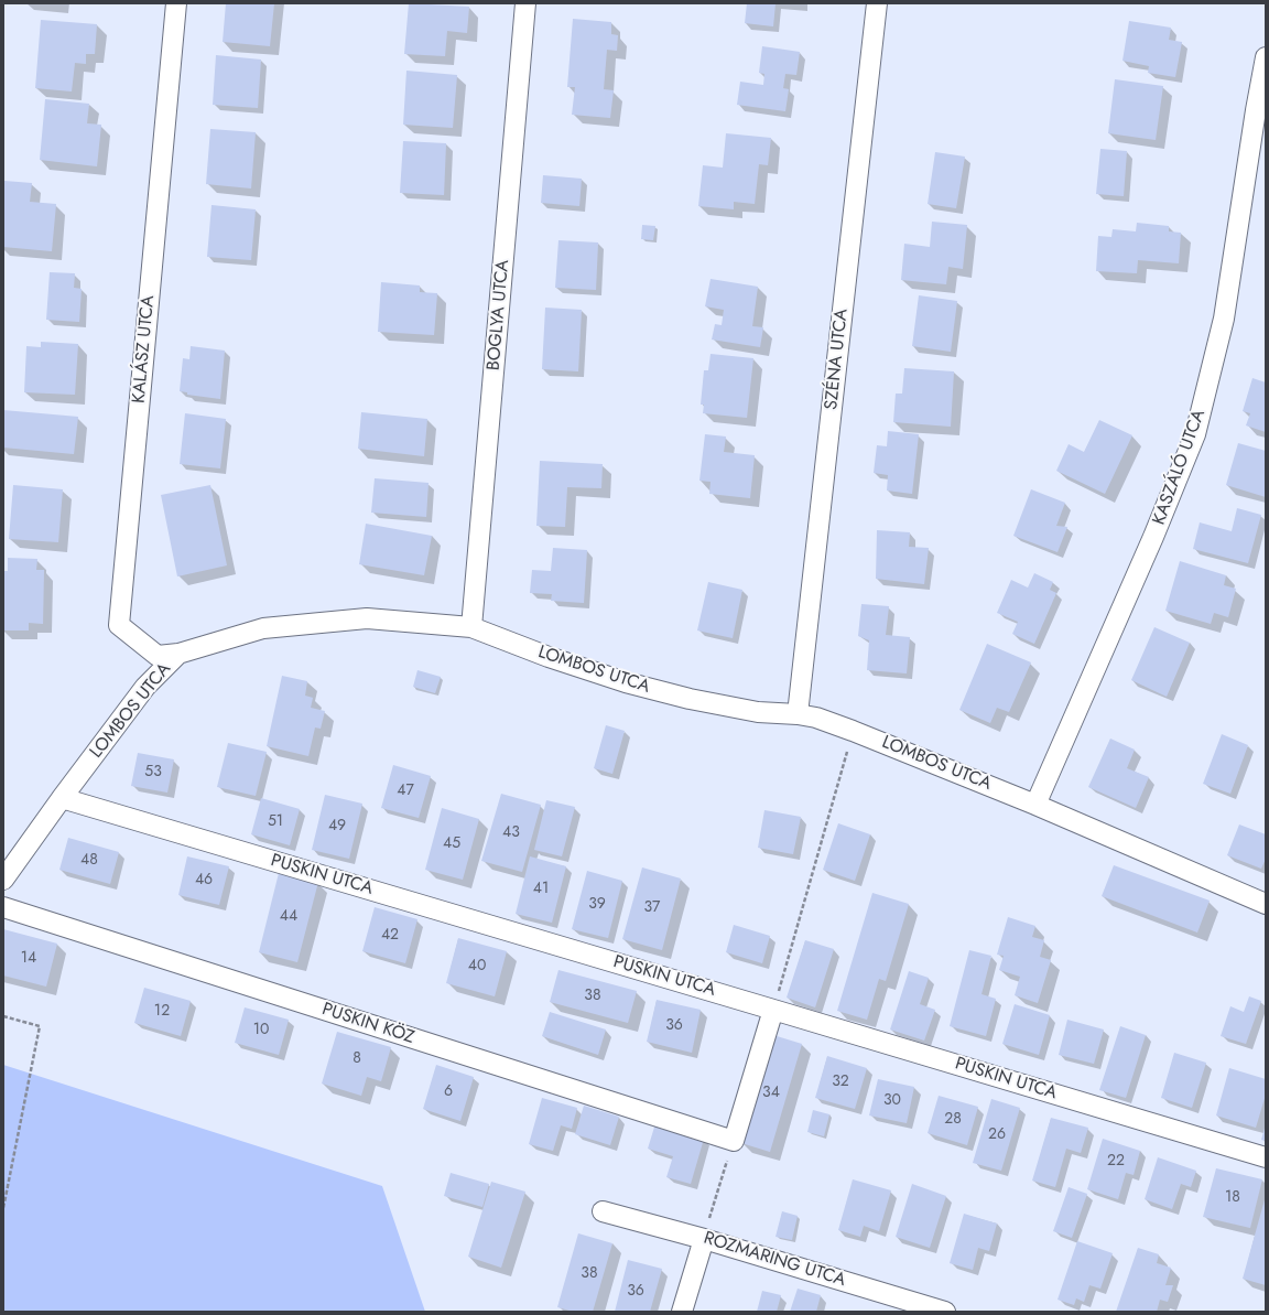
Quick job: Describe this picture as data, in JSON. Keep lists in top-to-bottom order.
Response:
{
  "streets": {
    "street": [
      "BOGLYA UTCA",
      "KALÁSZ UTCA",
      "SZÉNA UTCA",
      "KASZÁLÓ UTCA",
      "LOMBOS UTCA",
      "PUSKIN UTCA",
      "PUSKIN KÖZ",
      "ROZMARING UTCA"
    ]
  },
  "crossings": [
    ["BOGLYA UTCA", "LOMBOS UTCA"],
    ["KALÁSZ UTCA", "LOMBOS UTCA"],
    ["SZÉNA UTCA", "LOMBOS UTCA"],
    ["KASZÁLÓ UTCA", "LOMBOS UTCA"],
    ["LOMBOS UTCA", "PUSKIN UTCA"]
  ],
  "house_numbers": [
    "53",
    "47",
    "51",
    "49",
    "43",
    "45",
    "48",
    "46",
    "41",
    "39",
    "37",
    "44",
    "42",
    "14",
    "40",
    "38",
    "12",
    "36",
    "10",
    "8",
    "32",
    "6",
    "34",
    "30",
    "28",
    "26",
    "22",
    "18",
    "38",
    "36"
  ]
}
